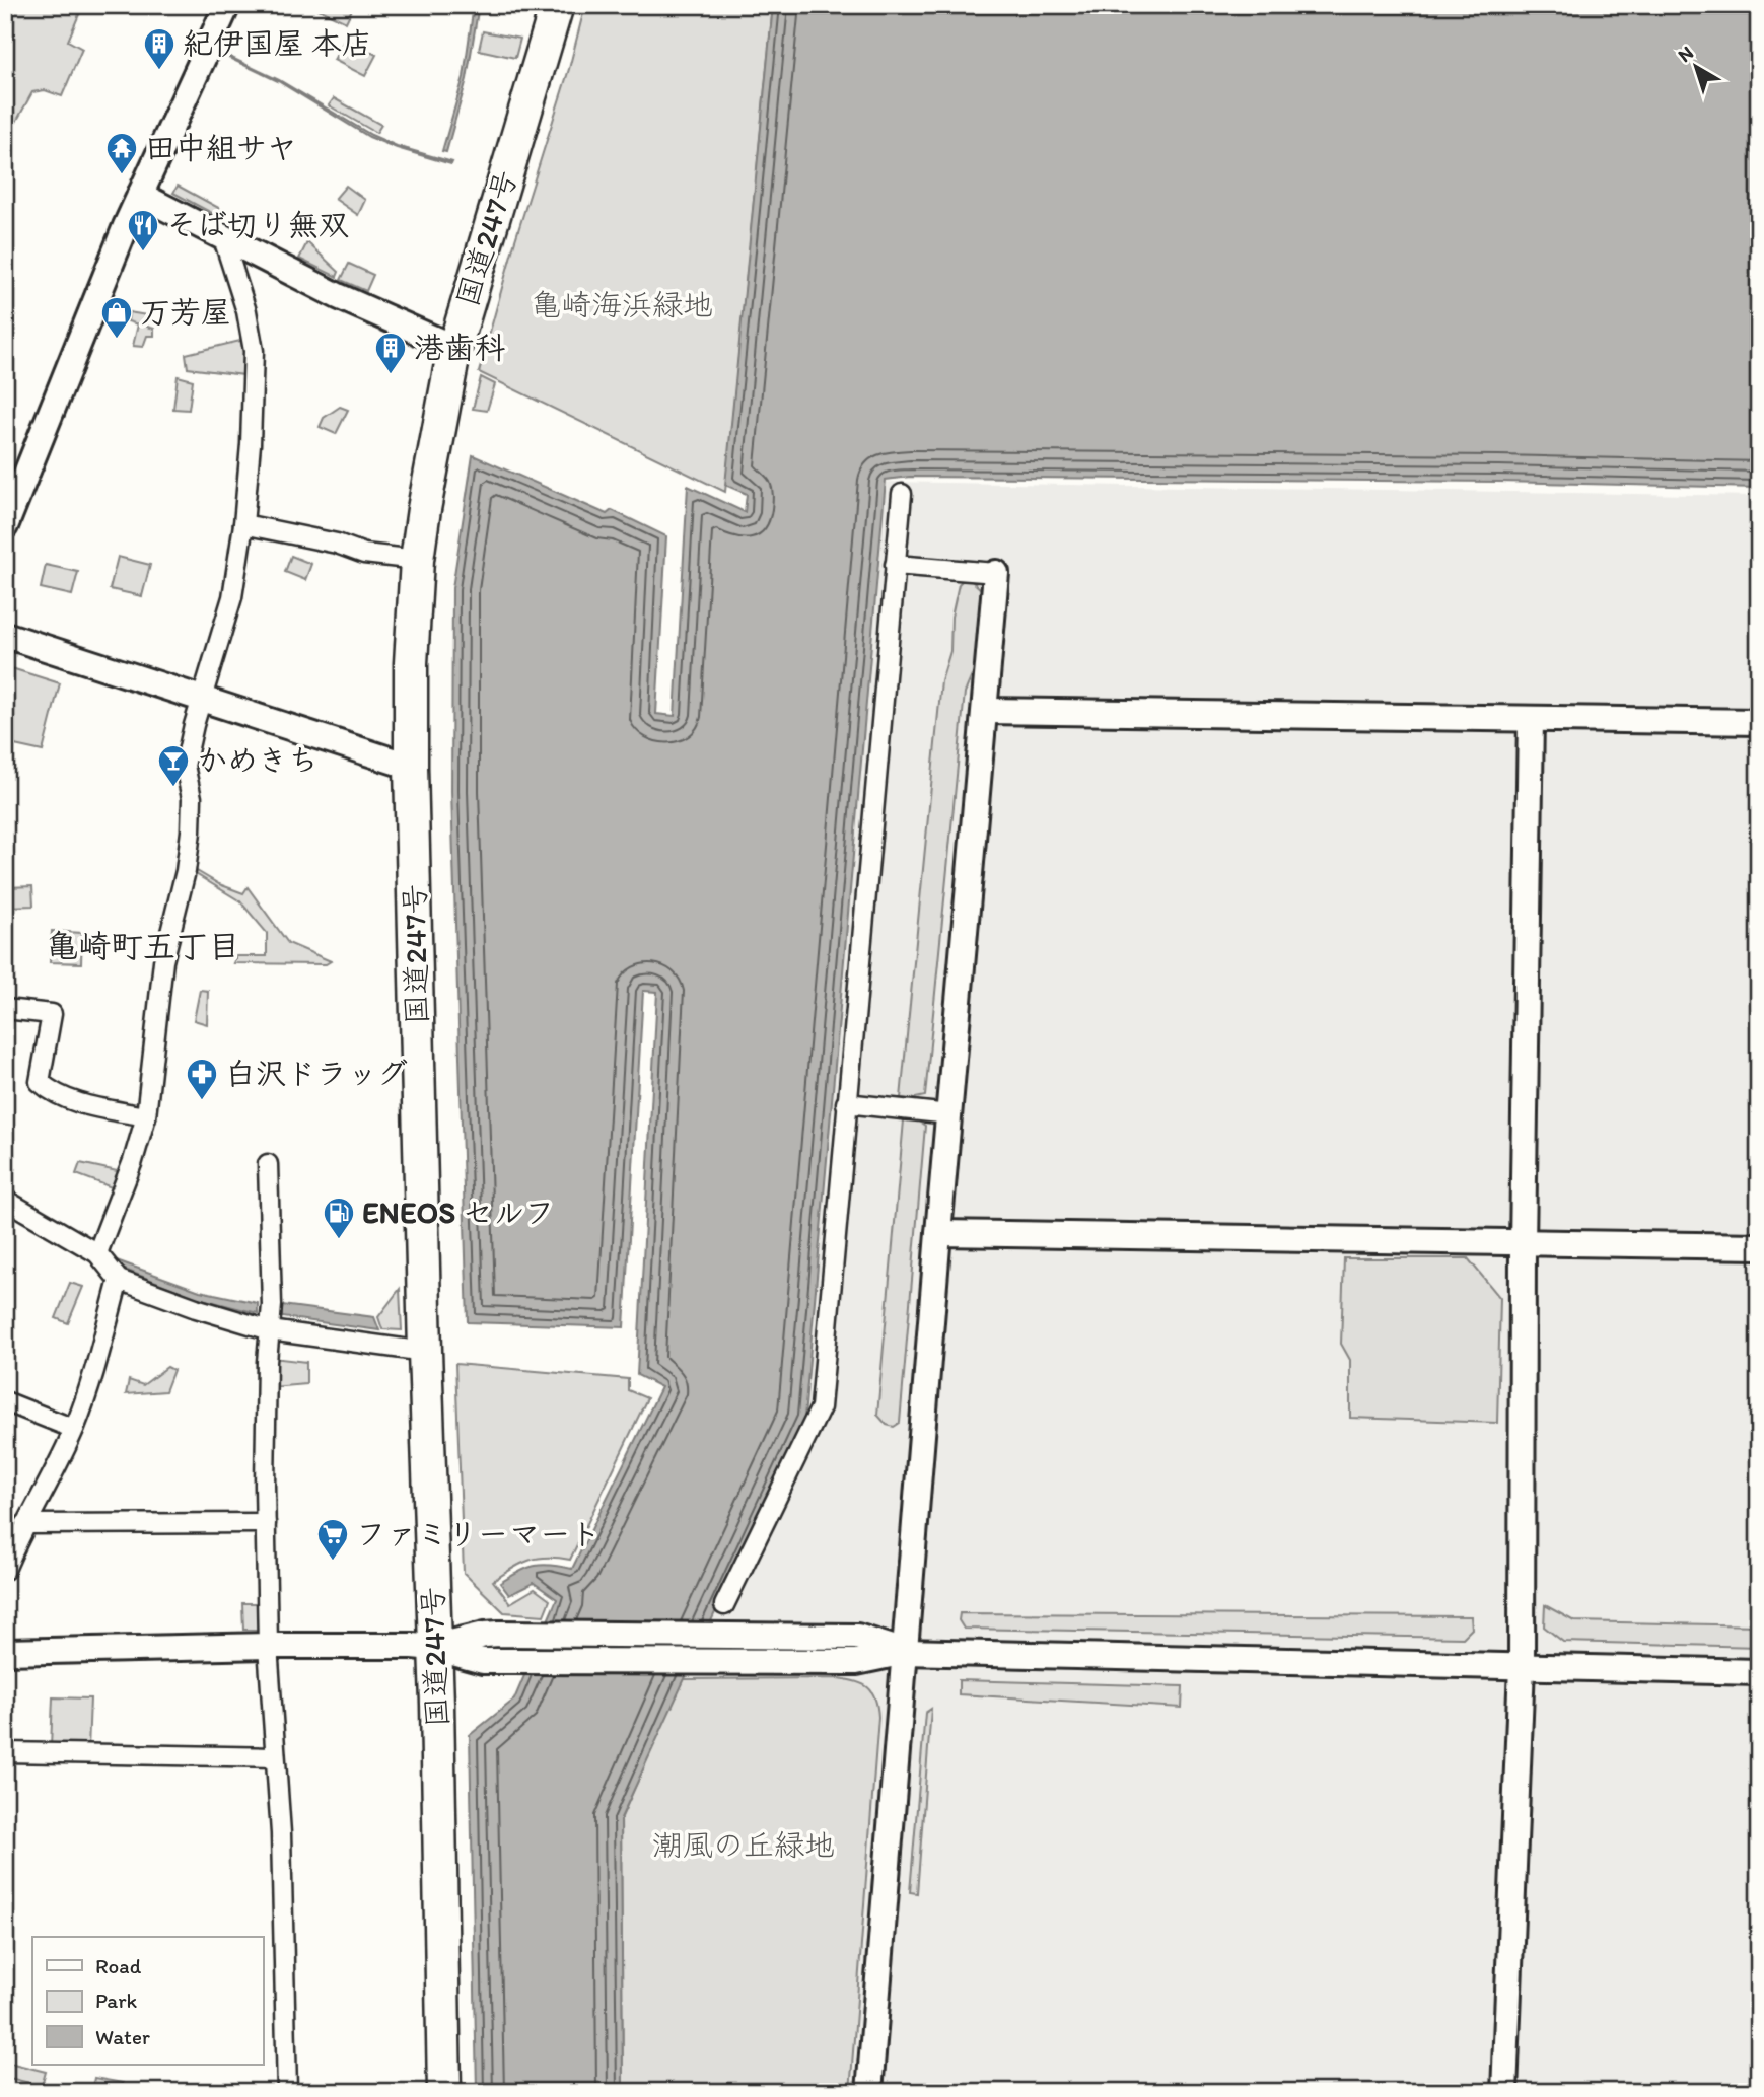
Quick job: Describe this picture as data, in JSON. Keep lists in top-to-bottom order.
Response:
{
  "streets": {
    "highway": ["国道247号"]
  },
  "districts": ["亀崎町五丁目"],
  "parks": ["亀崎海浜緑地", "潮風の丘緑地"],
  "places": {
    "building": ["紀伊国屋 本店", "港歯科"],
    "temple": ["田中組サヤ"],
    "restaurant": ["そば切り無双"],
    "shop": ["万芳屋"],
    "bar": ["かめきち"],
    "pharmacy": ["白沢ドラッグ"],
    "fuel station": ["ENEOS セルフ"],
    "supermarket": ["ファミリーマート"]
  },
  "legend": ["Road", "Park", "Water"],
  "north": "top left"
}
